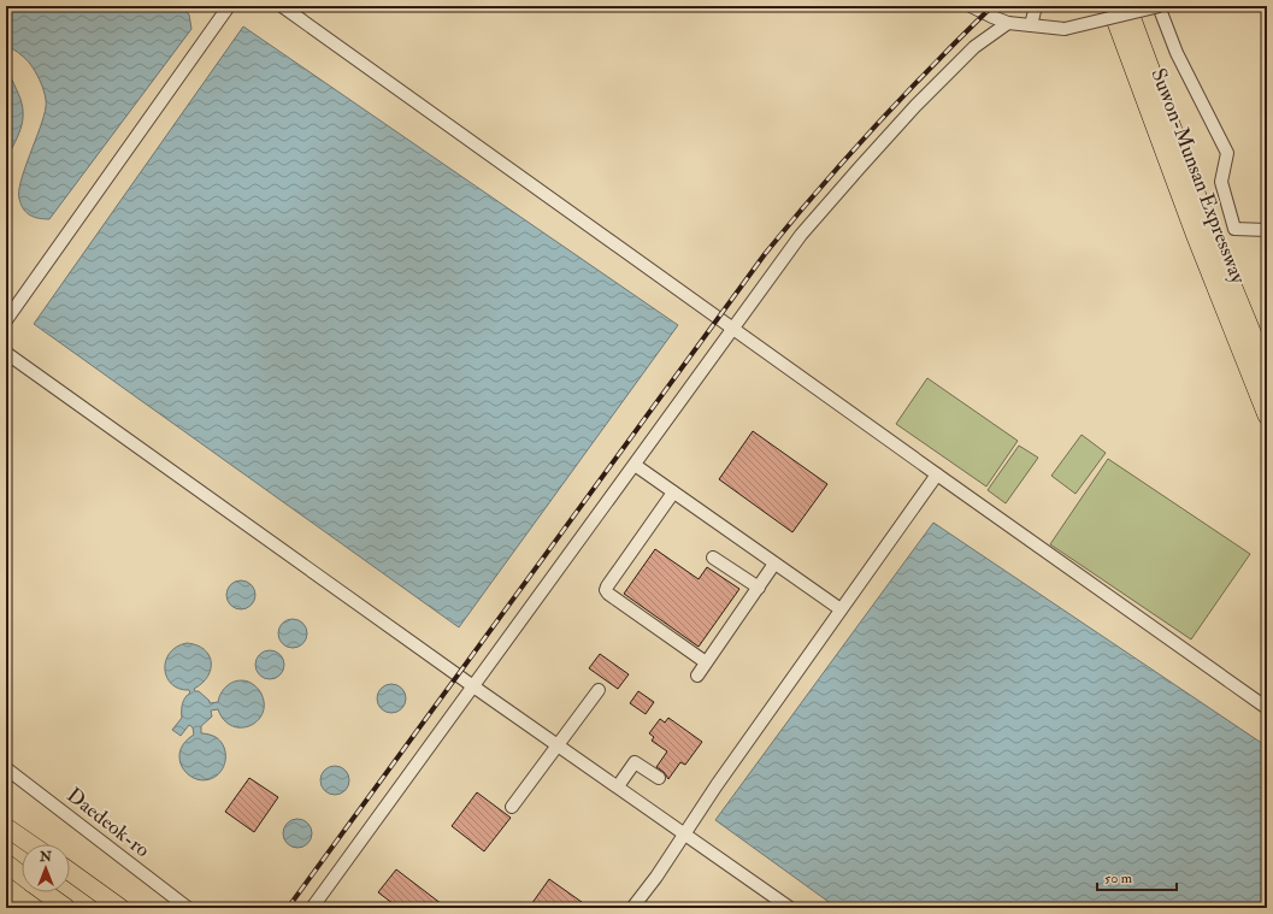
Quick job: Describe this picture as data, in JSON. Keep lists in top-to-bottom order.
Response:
{
  "streets": {
    "highway": ["Suwon-Munsan Expressway"],
    "street": ["Daedeok-ro"]
  },
  "scale_bar": "50 m",
  "north": "top"
}
